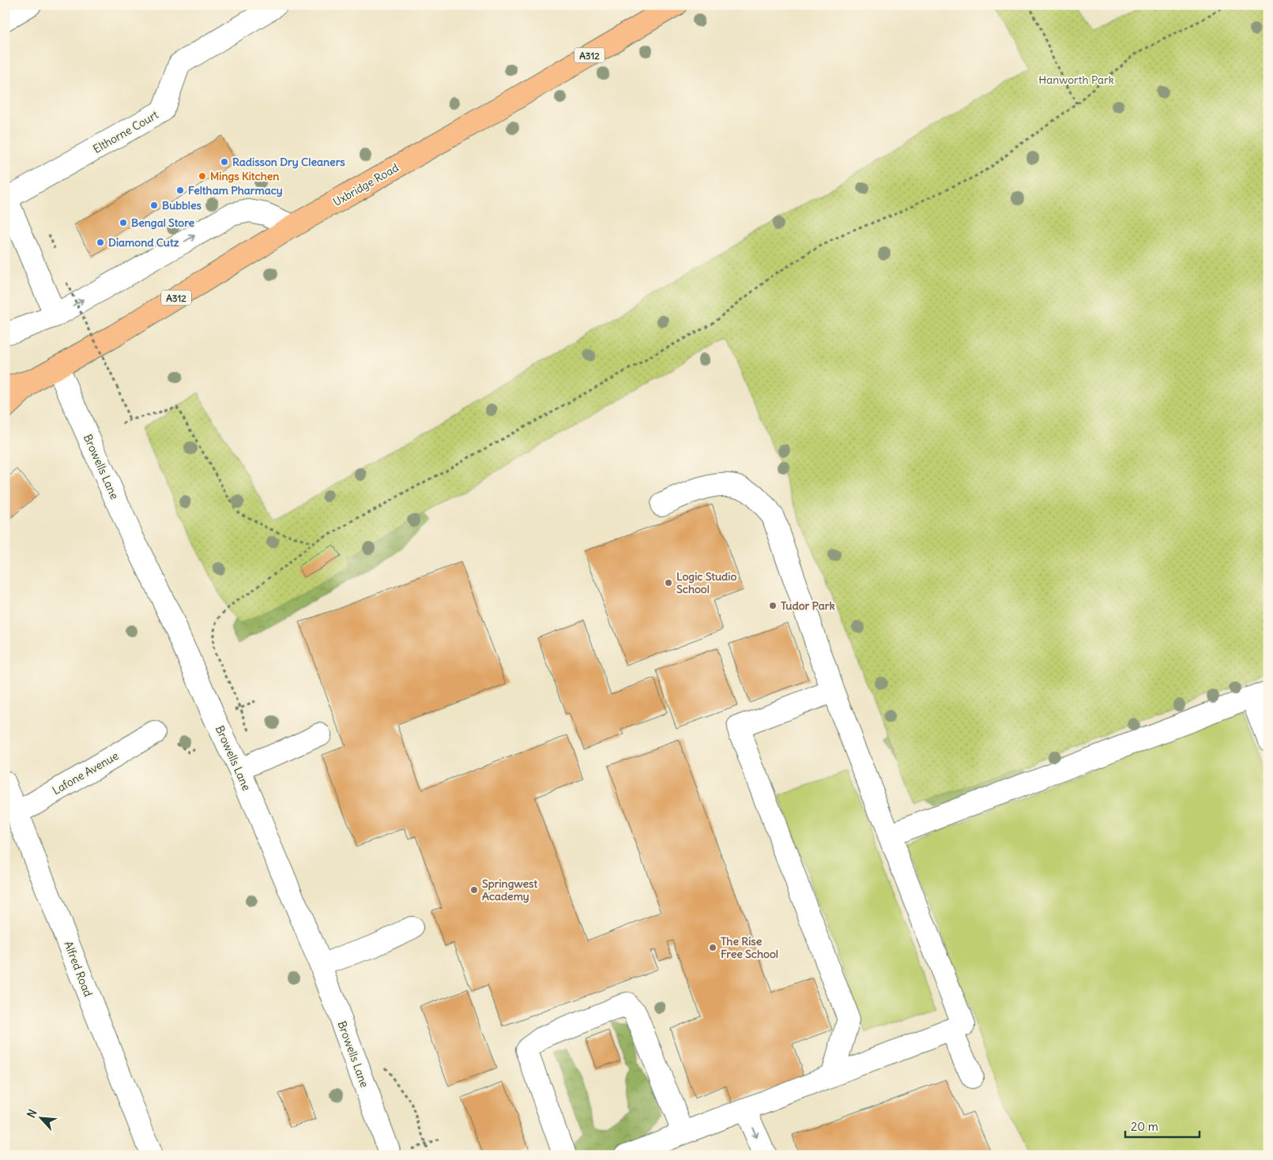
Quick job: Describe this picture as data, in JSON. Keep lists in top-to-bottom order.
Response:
{
  "streets": {
    "main road": ["A312", "Uxbridge Road"],
    "street": [
      "Elthorne Court",
      "Browells Lane",
      "Lafone Avenue",
      "Alfred Road"
    ]
  },
  "crossings": [
    ["A312", "Uxbridge Road"],
    ["A312", "Browells Lane"],
    ["Uxbridge Road", "Browells Lane"],
    ["Lafone Avenue", "Alfred Road"]
  ],
  "parks": ["Hanworth Park"],
  "places": [
    "Radisson Dry Cleaners",
    "Mings Kitchen",
    "Feltham Pharmacy",
    "Bubbles",
    "Bengal Store",
    "Diamond Cutz",
    "Logic Studio School",
    "Tudor Park",
    "Springwest Academy",
    "The Rise Free School"
  ],
  "scale_bar": "20 m",
  "north": "top left"
}
